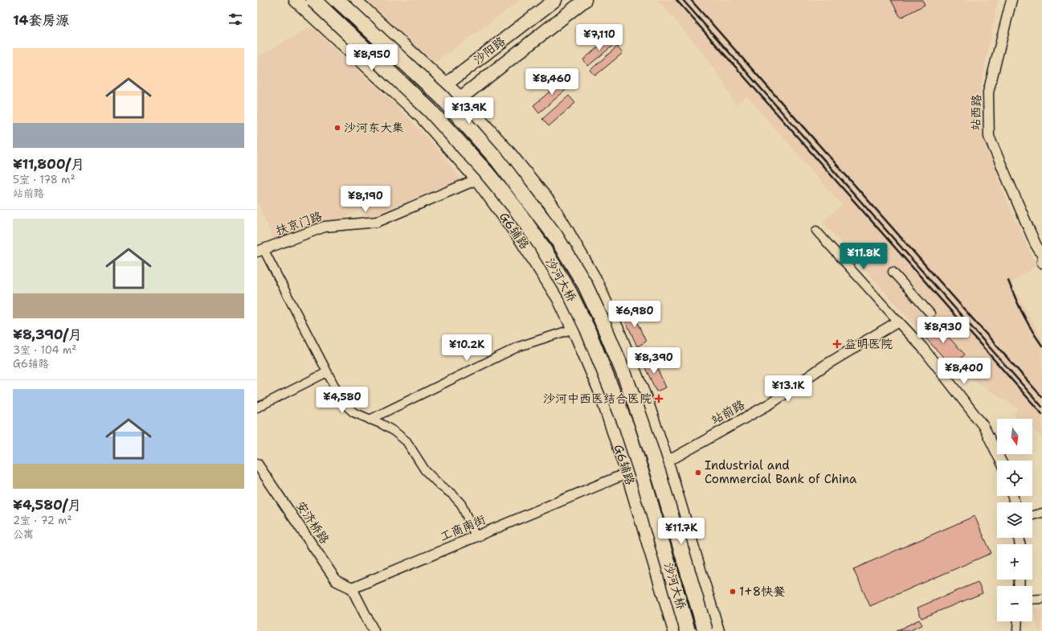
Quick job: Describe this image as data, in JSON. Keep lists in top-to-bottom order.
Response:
{
  "streets": {
    "highway": ["沙河大桥"],
    "main road": ["沙阳路", "G6辅路"],
    "street": [
      "站西路",
      "扶京门路",
      "站前路",
      "安济桥路",
      "工商南街"
    ]
  },
  "crossings": [
    ["扶京门路", "G6辅路"],
    ["G6辅路", "沙河大桥"],
    ["G6辅路", "工商南街"],
    ["站前路", "工商南街"],
    ["安济桥路", "工商南街"]
  ],
  "places": {
    "other": ["沙河东大集", "Industrial and Commercial Bank of China", "1+8快餐"],
    "health": ["益明医院", "沙河中西医结合医院"]
  },
  "north": "bottom",
  "page": {
    "heading": "14套房源",
    "price": [
      "¥7,110",
      "¥8,950",
      "¥8,460",
      "¥13.9K",
      "¥8,190",
      "¥11.8K",
      "¥6,980",
      "¥8,930",
      "¥10.2K",
      "¥8,390",
      "¥8,400",
      "¥13.1K",
      "¥4,580",
      "¥11.7K"
    ],
    "list": [
      {
        "name": "¥11,800/月",
        "note": "5室 · 178 m² · 站前路"
      },
      {
        "name": "¥8,390/月",
        "note": "3室 · 104 m² · G6辅路"
      },
      {
        "name": "¥4,580/月",
        "note": "2室 · 72 m² · 公寓"
      }
    ],
    "map_buttons": ["+", "−"]
  }
}
